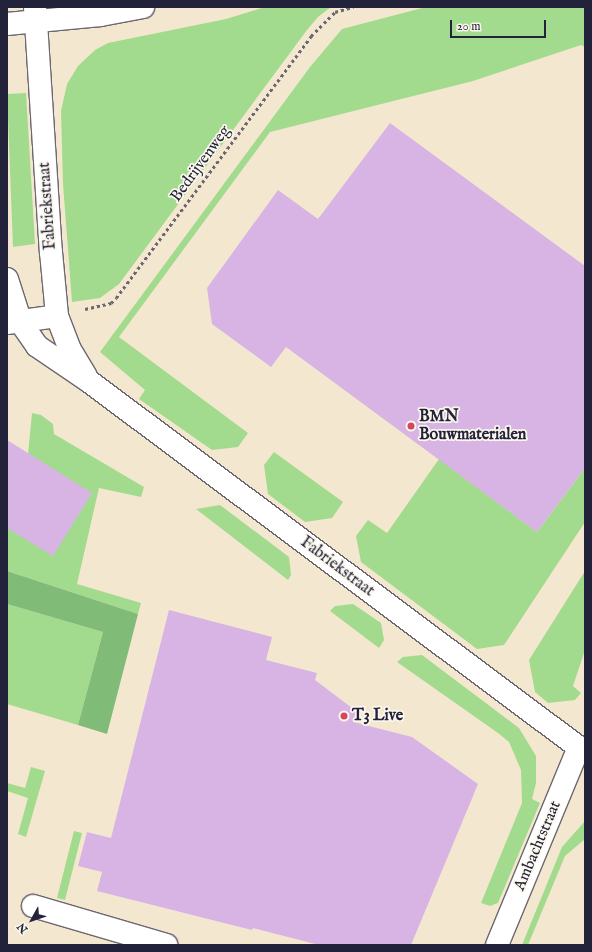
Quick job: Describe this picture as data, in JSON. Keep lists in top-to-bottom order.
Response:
{
  "streets": {
    "street": ["Fabriekstraat", "Ambachtstraat"],
    "path": ["Bedrijvenweg"]
  },
  "crossings": [
    ["Bedrijvenweg", "Fabriekstraat"],
    ["Fabriekstraat", "Ambachtstraat"]
  ],
  "places": ["BMN Bouwmaterialen", "T3 Live"],
  "scale_bar": "20 m",
  "north": "bottom left"
}
